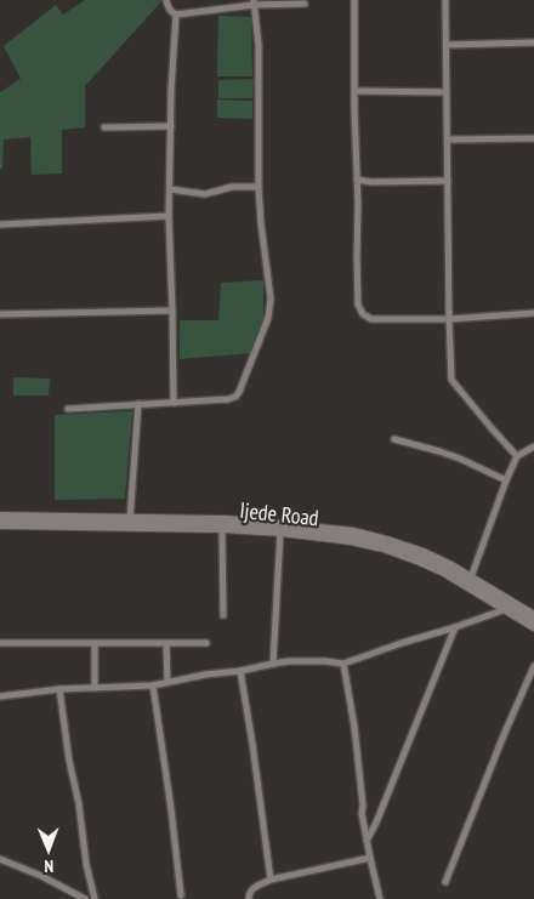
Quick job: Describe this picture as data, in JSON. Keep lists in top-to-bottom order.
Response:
{
  "streets": {
    "main road": ["Ijede Road"]
  },
  "north": "bottom"
}
